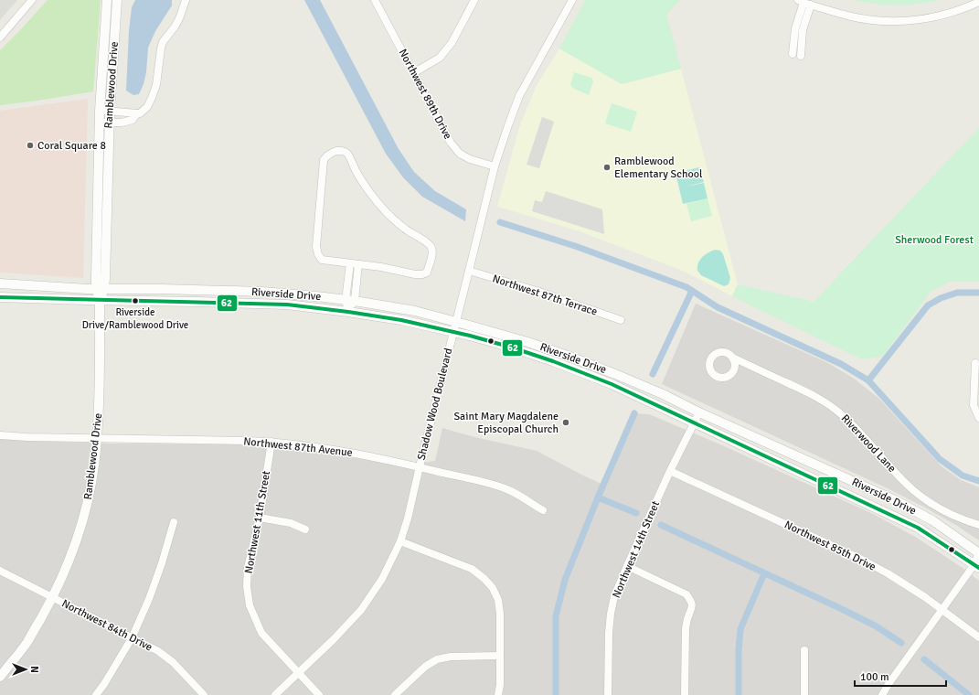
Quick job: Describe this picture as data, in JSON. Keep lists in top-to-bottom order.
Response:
{
  "streets": {
    "street": [
      "Ramblewood Drive",
      "Northwest 89th Drive",
      "Riverside Drive",
      "Northwest 87th Terrace",
      "Shadow Wood Boulevard",
      "Riverwood Lane",
      "Northwest 87th Avenue",
      "Northwest 11th Street",
      "Northwest 85th Drive",
      "Northwest 14th Street",
      "Northwest 84th Drive"
    ]
  },
  "crossings": [
    ["Ramblewood Drive", "Riverside Drive"],
    ["Ramblewood Drive", "Northwest 87th Avenue"],
    ["Ramblewood Drive", "Northwest 84th Drive"],
    ["Northwest 89th Drive", "Shadow Wood Boulevard"],
    ["Riverside Drive", "Shadow Wood Boulevard"],
    ["Riverside Drive", "Northwest 14th Street"],
    ["Northwest 87th Terrace", "Shadow Wood Boulevard"],
    ["Shadow Wood Boulevard", "Northwest 87th Avenue"],
    ["Shadow Wood Boulevard", "Northwest 11th Street"],
    ["Northwest 87th Avenue", "Northwest 11th Street"],
    ["Northwest 85th Drive", "Northwest 14th Street"]
  ],
  "parks": ["Sherwood Forest"],
  "places": [
    "Coral Square 8",
    "Ramblewood Elementary School",
    "Riverside Drive/Ramblewood Drive",
    "Saint Mary Magdalene Episcopal Church"
  ],
  "lines": ["transit line 62"],
  "scale_bar": "100 m",
  "north": "right"
}
